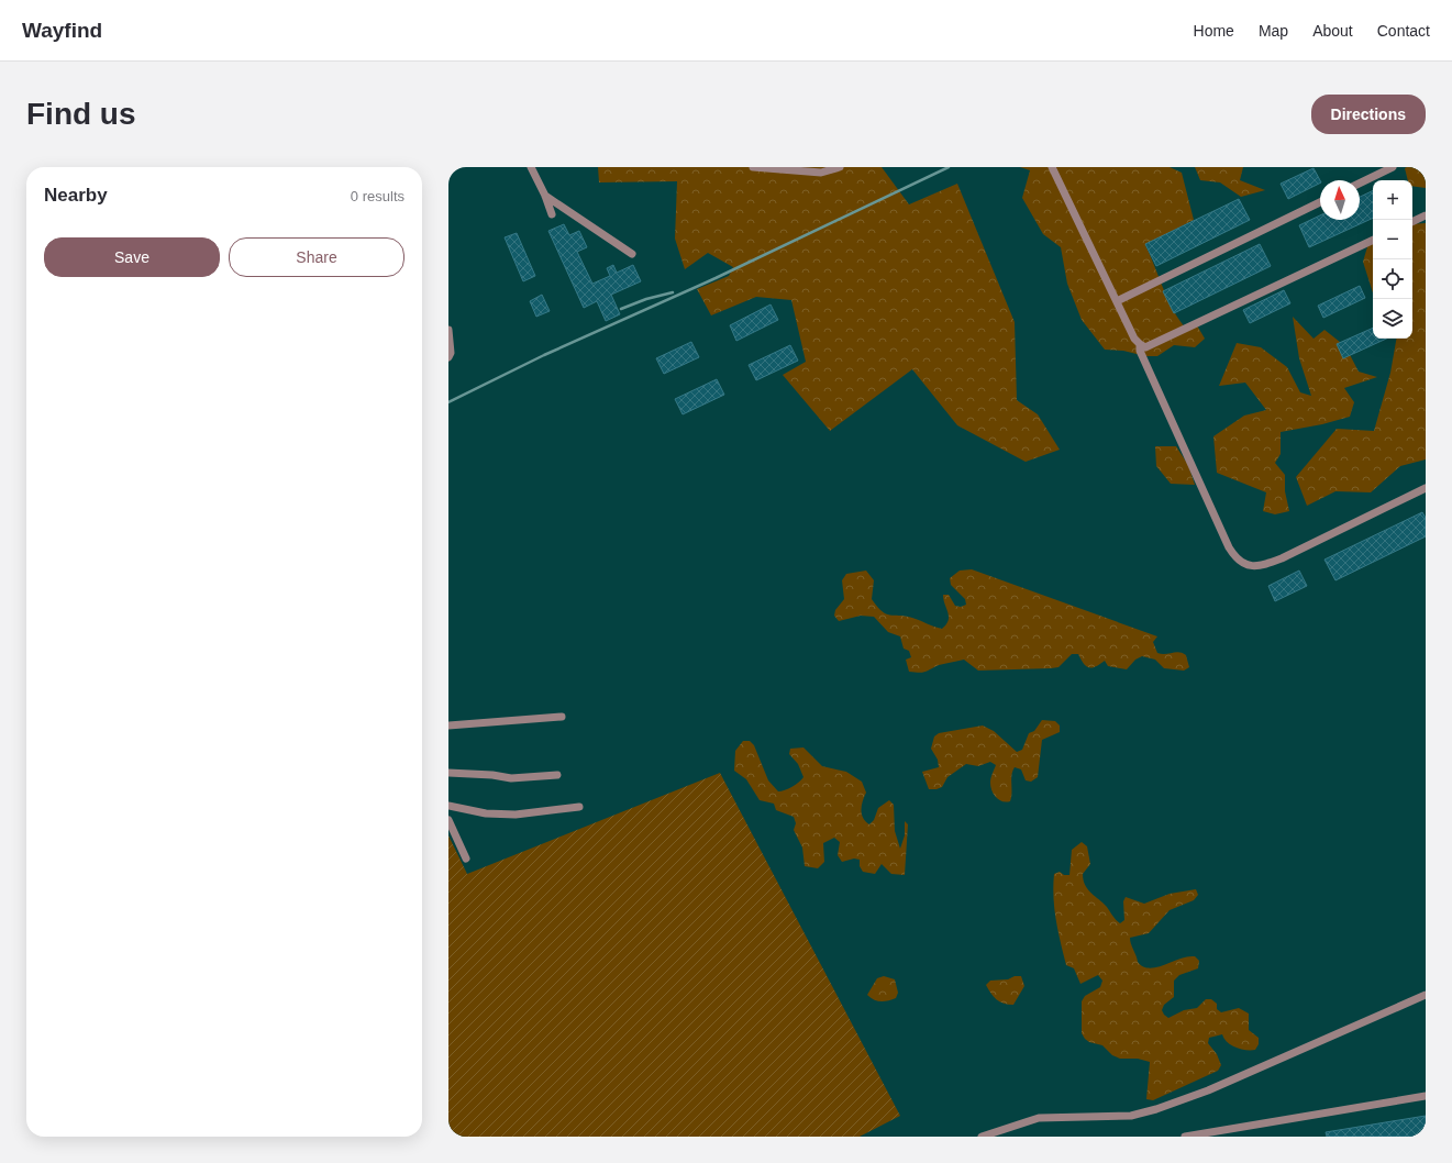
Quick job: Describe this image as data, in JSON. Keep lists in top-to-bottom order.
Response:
{
  "north": "top",
  "page": {
    "header": "Wayfind",
    "nav": [
      "Home",
      "Map",
      "About",
      "Contact"
    ],
    "buttons": [
      "Directions",
      ["Save", "Share"]
    ],
    "title": "Find us",
    "heading": ["Nearby", "0 results"],
    "map_buttons": ["+", "−"]
  }
}
